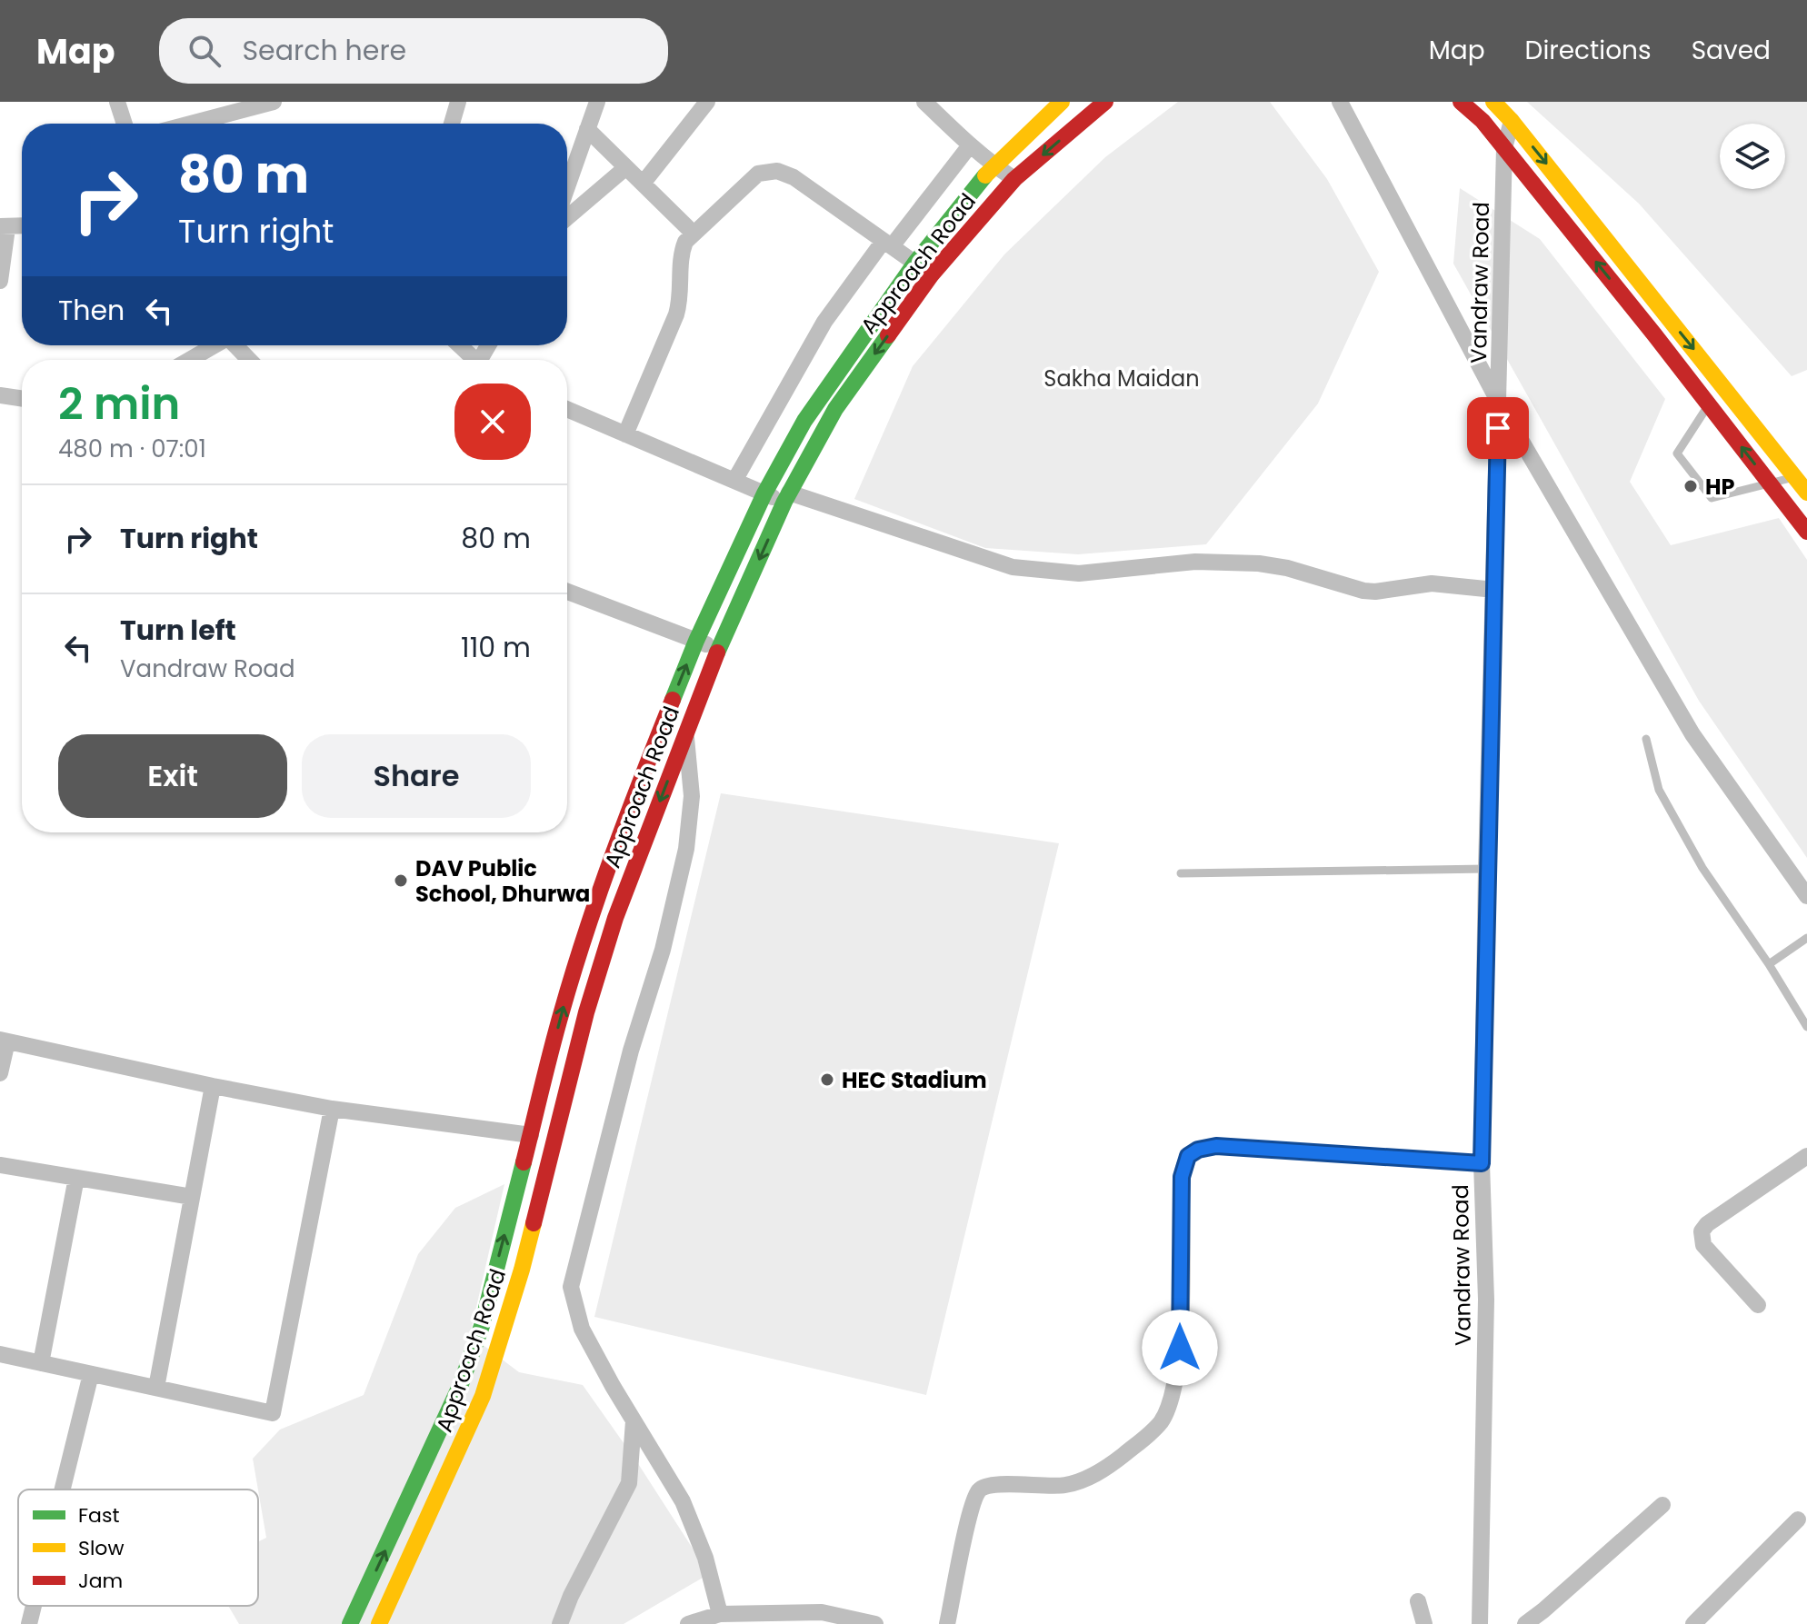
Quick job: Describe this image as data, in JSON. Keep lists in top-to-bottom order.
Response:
{
  "streets": {
    "street": ["Approach Road", "Vandraw Road"]
  },
  "parks": ["Sakha Maidan"],
  "places": ["HP", "DAV Public School, Dhurwa", "HEC Stadium"],
  "legend": ["Fast", "Slow", "Jam"],
  "page": {
    "header": "Map",
    "search": "Search here",
    "nav": ["Map", "Directions", "Saved"],
    "turn": ["80 m", "Turn right"],
    "then": "Then",
    "heading": ["2 min", "480 m · 07:01"],
    "list": [
      {
        "name": "Turn right",
        "value": "80 m"
      },
      {
        "name": "Turn left",
        "note": "Vandraw Road",
        "value": "110 m"
      }
    ],
    "buttons": ["Exit", "Share"]
  }
}
